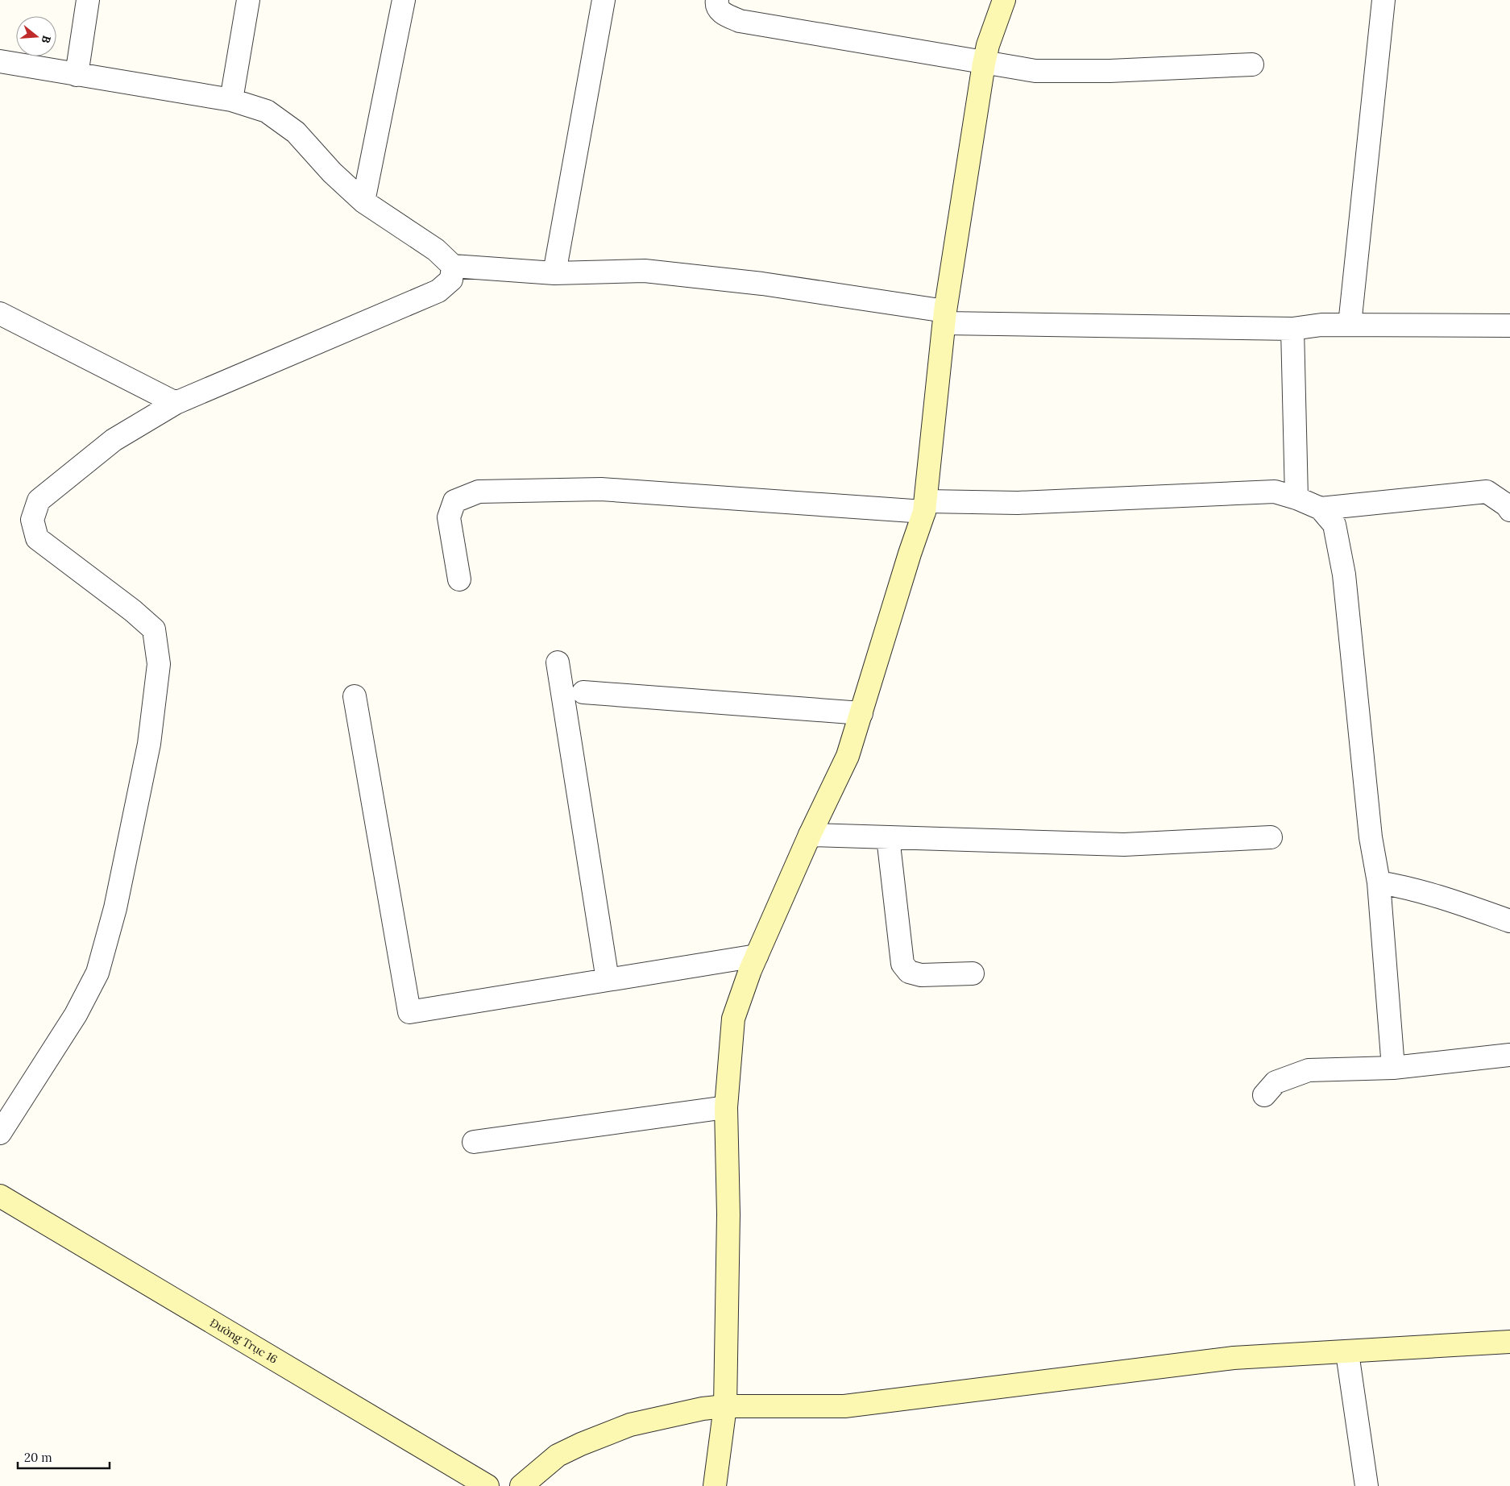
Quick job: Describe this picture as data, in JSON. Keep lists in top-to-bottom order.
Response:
{
  "streets": {
    "street": ["Đường Trục 16"]
  },
  "scale_bar": "20 m",
  "north": "right"
}
